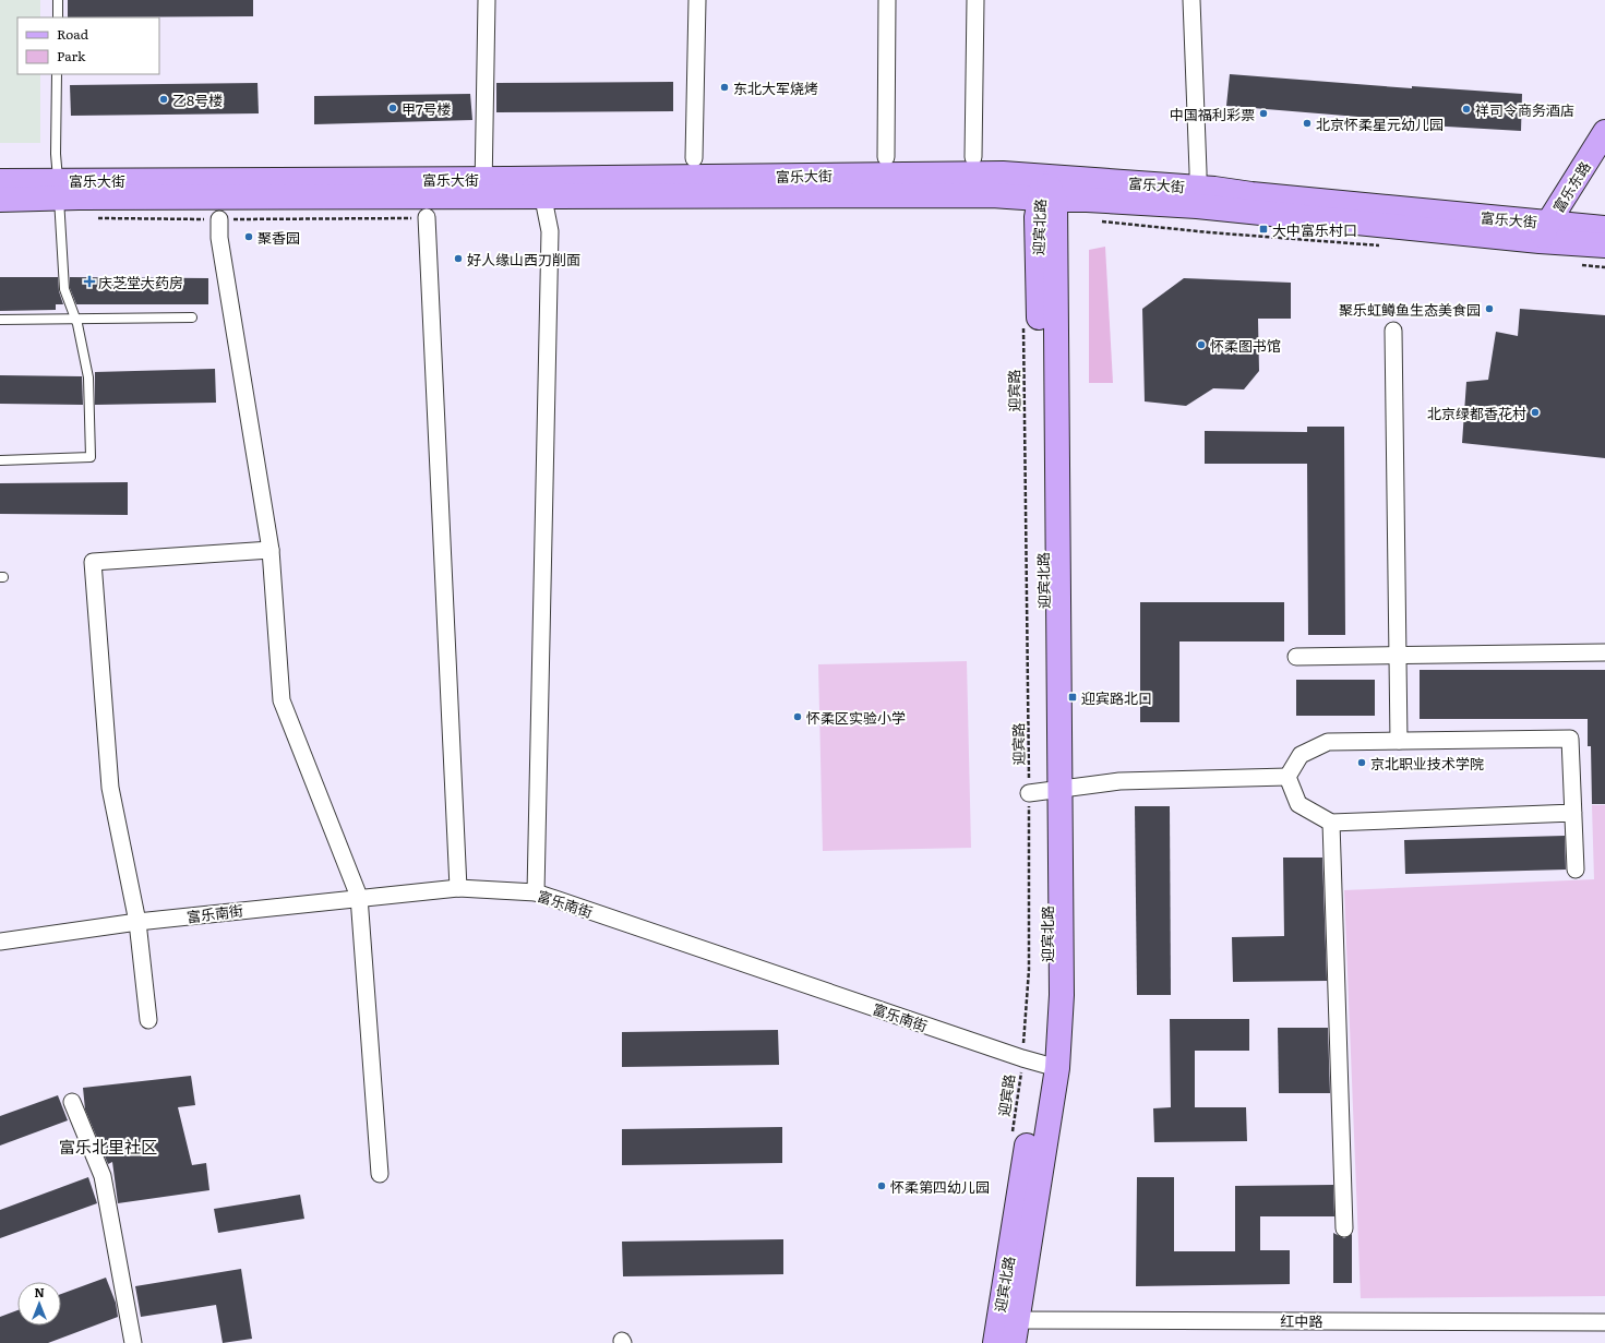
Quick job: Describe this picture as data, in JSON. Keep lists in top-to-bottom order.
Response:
{
  "streets": {
    "main road": ["富乐大街", "富乐东路", "迎宾北路"],
    "street": ["富乐南街", "红中路"],
    "path": ["迎宾路"]
  },
  "crossings": [
    ["富乐大街", "富乐东路"],
    ["富乐大街", "迎宾北路"],
    ["迎宾北路", "迎宾路"],
    ["迎宾北路", "富乐南街"],
    ["迎宾北路", "红中路"],
    ["迎宾路", "富乐南街"]
  ],
  "districts": ["富乐北里社区"],
  "places": {
    "other": [
      "东北大军烧烤",
      "乙8号楼",
      "甲7号楼",
      "祥司令商务酒店",
      "中国福利彩票",
      "北京怀柔星元幼儿园",
      "聚香园",
      "好人缘山西刀削面",
      "聚乐虹鳟鱼生态美食园",
      "怀柔图书馆",
      "北京绿都香花村",
      "怀柔区实验小学",
      "京北职业技术学院",
      "怀柔第四幼儿园"
    ],
    "transit": ["大中富乐村口", "迎宾路北口"],
    "health": ["庆芝堂大药房"]
  },
  "legend": ["Road", "Park"],
  "north": "top"
}
